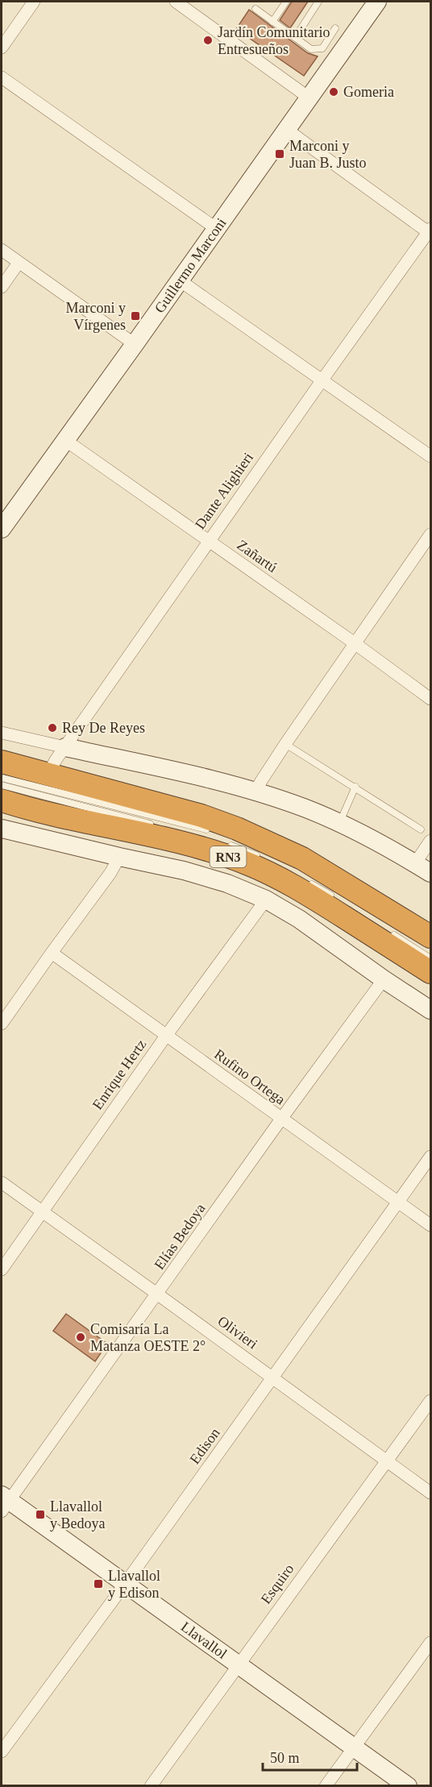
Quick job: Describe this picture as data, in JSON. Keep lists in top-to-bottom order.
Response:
{
  "streets": {
    "highway": ["RN3"],
    "street": [
      "Guillermo Marconi",
      "Dante Alighieri",
      "Zañartú",
      "Enrique Hertz",
      "Rufino Ortega",
      "Elías Bedoya",
      "Olivieri",
      "Edison",
      "Esquiro",
      "Llavallol"
    ]
  },
  "crossings": [
    ["Guillermo Marconi", "Zañartú"],
    ["Dante Alighieri", "Zañartú"],
    ["Dante Alighieri", "RN3"],
    ["Enrique Hertz", "Rufino Ortega"],
    ["Enrique Hertz", "Olivieri"],
    ["Rufino Ortega", "Elías Bedoya"],
    ["Rufino Ortega", "Edison"],
    ["Elías Bedoya", "Olivieri"],
    ["Elías Bedoya", "Llavallol"],
    ["Olivieri", "Edison"],
    ["Olivieri", "Esquiro"],
    ["Edison", "Llavallol"],
    ["Esquiro", "Llavallol"]
  ],
  "places": {
    "other": [
      "Jardín Comunitario Entresueños",
      "Gomeria",
      "Rey De Reyes",
      "Comisaría La Matanza OESTE 2°"
    ],
    "transit": [
      "Marconi y Juan B. Justo",
      "Marconi y Vírgenes",
      "Llavallol y Bedoya",
      "Llavallol y Edison"
    ]
  },
  "scale_bar": "50 m"
}
